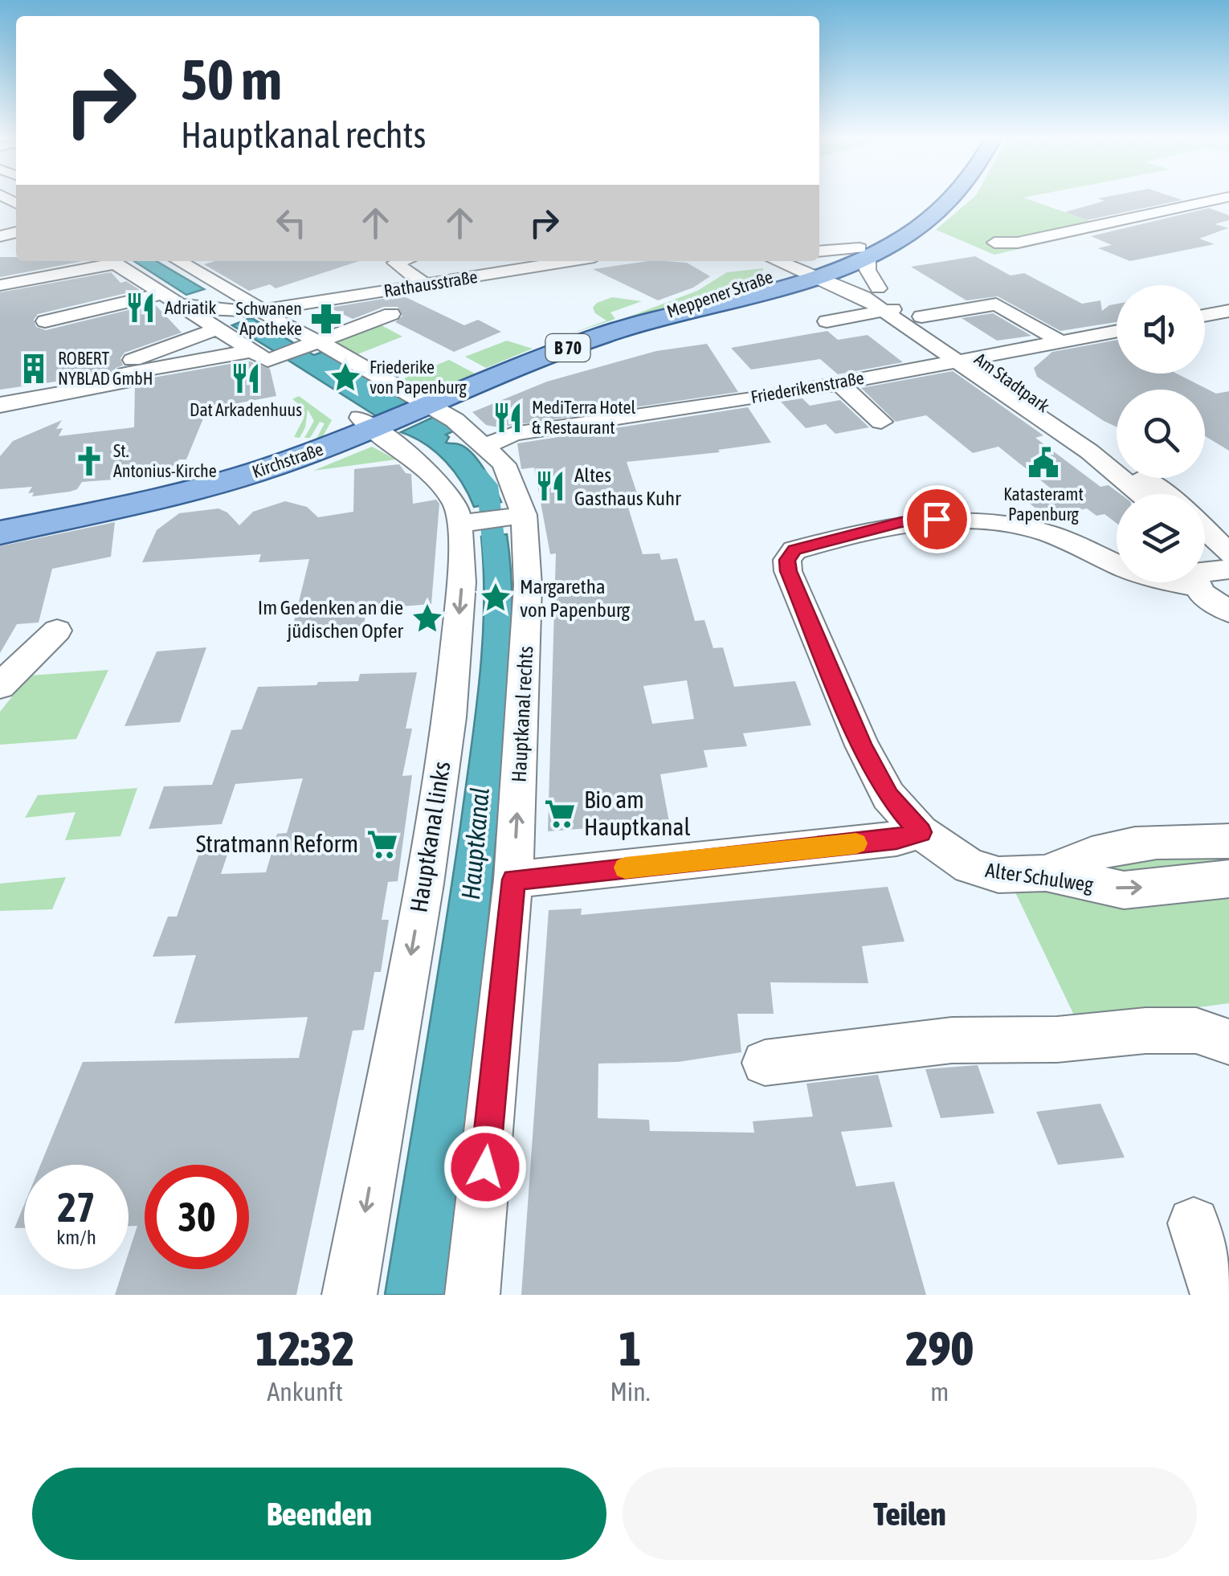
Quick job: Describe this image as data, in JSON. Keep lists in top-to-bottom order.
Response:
{
  "streets": {
    "main road": ["Meppener Straße", "B 70", "Kirchstraße"],
    "street": [
      "Rathausstraße",
      "Am Stadtpark",
      "Friederikenstraße",
      "Hauptkanal rechts",
      "Hauptkanal links",
      "Alter Schulweg"
    ]
  },
  "crossings": [
    ["Rathausstraße", "Hauptkanal rechts"],
    ["Meppener Straße", "Am Stadtpark"],
    ["Meppener Straße", "Kirchstraße"],
    ["Meppener Straße", "Hauptkanal rechts"],
    ["Am Stadtpark", "Friederikenstraße"],
    ["Friederikenstraße", "Hauptkanal rechts"],
    ["Kirchstraße", "Hauptkanal rechts"],
    ["Kirchstraße", "Hauptkanal links"]
  ],
  "one_way": ["Hauptkanal links"],
  "water": ["Hauptkanal"],
  "places": {
    "restaurant": [
      "Adriatik",
      "Dat Arkadenhuus",
      "MediTerra Hotel & Restaurant",
      "Altes Gasthaus Kuhr"
    ],
    "pharmacy": ["Schwanen Apotheke"],
    "building": ["ROBERT NYBLAD GmbH"],
    "place": ["Friederike von Papenburg", "Margaretha von Papenburg", "Im Gedenken an die jüdischen Opfer"],
    "church": ["St. Antonius-Kirche"],
    "public building": ["Katasteramt Papenburg"],
    "supermarket": ["Bio am Hauptkanal", "Stratmann Reform"]
  },
  "page": {
    "turn": ["50 m", "Hauptkanal rechts"],
    "speed": "27 km/h",
    "limit": "30",
    "eta": [
      "12:32",
      "Ankunft",
      "1",
      "Min.",
      "290",
      "m"
    ],
    "buttons": ["Beenden", "Teilen"]
  }
}
